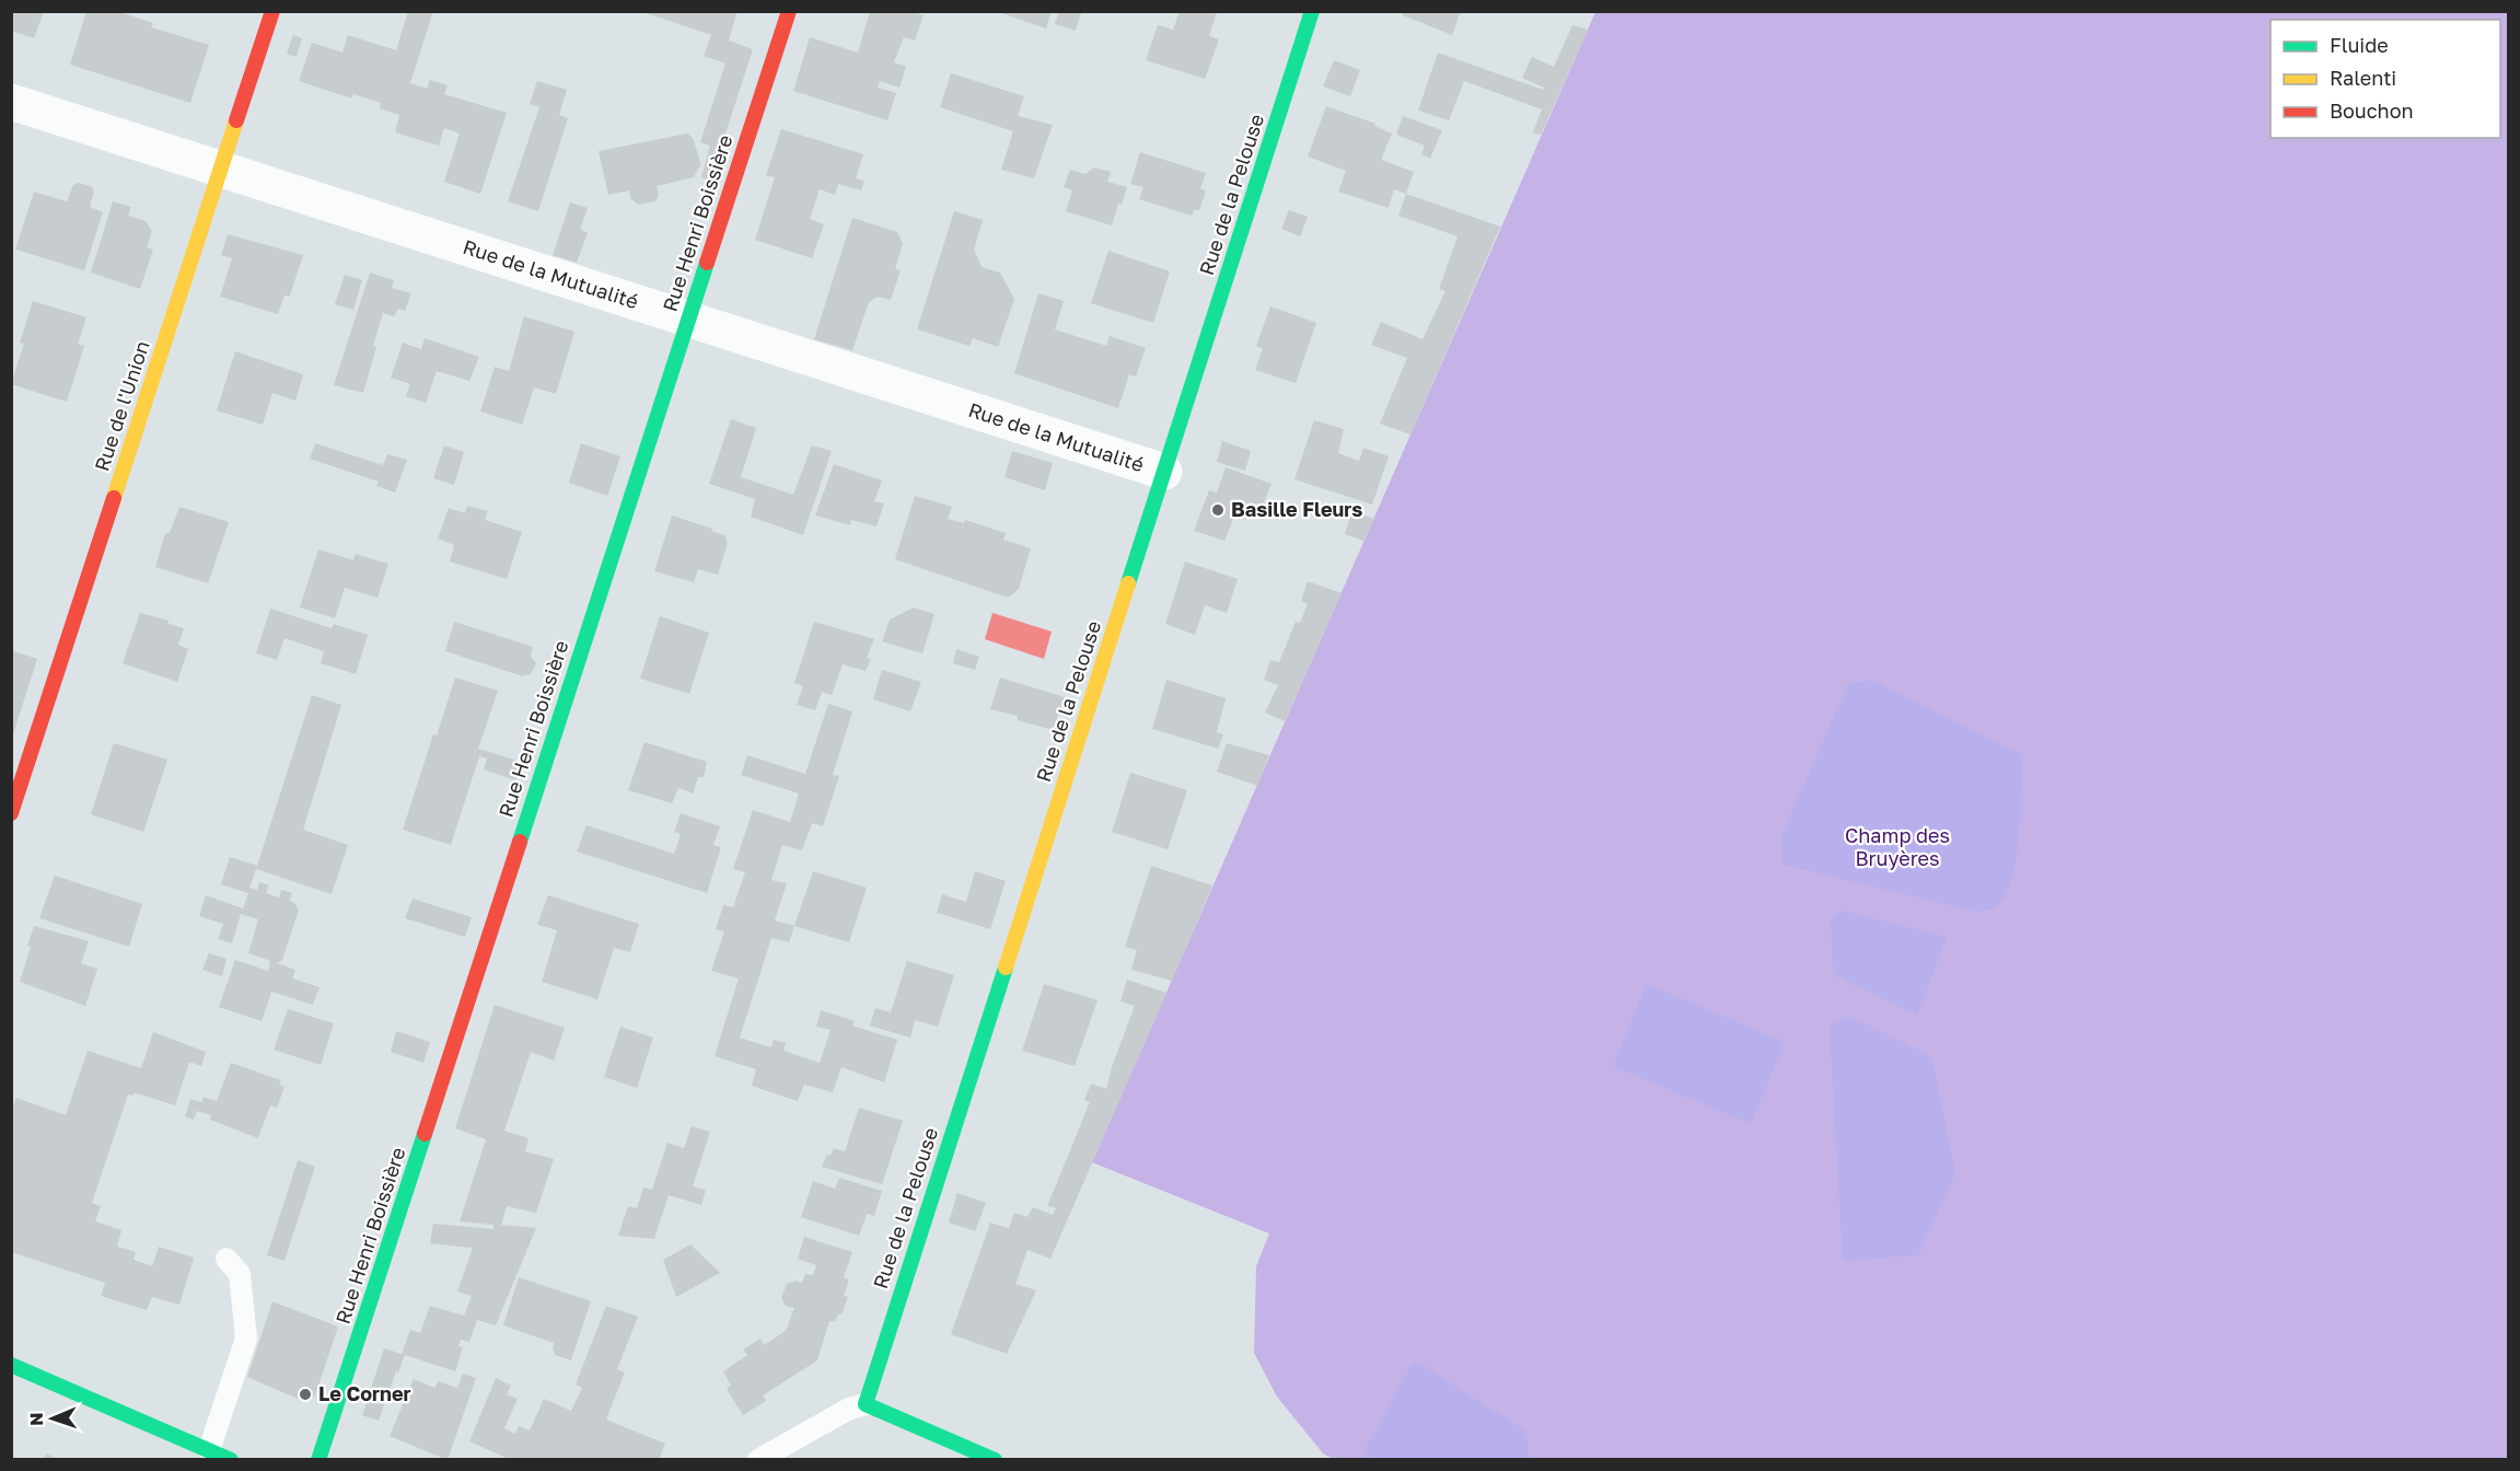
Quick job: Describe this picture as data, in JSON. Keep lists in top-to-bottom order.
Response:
{
  "streets": {
    "street": [
      "Rue de la Pelouse",
      "Rue Henri Boissière",
      "Rue de la Mutualité",
      "Rue de l'Union"
    ]
  },
  "crossings": [
    ["Rue de la Pelouse", "Rue de la Mutualité"],
    ["Rue Henri Boissière", "Rue de la Mutualité"],
    ["Rue de la Mutualité", "Rue de l'Union"]
  ],
  "parks": ["Champ des Bruyères"],
  "places": ["Basille Fleurs", "Le Corner"],
  "legend": ["Fluide", "Ralenti", "Bouchon"],
  "north": "left"
}
